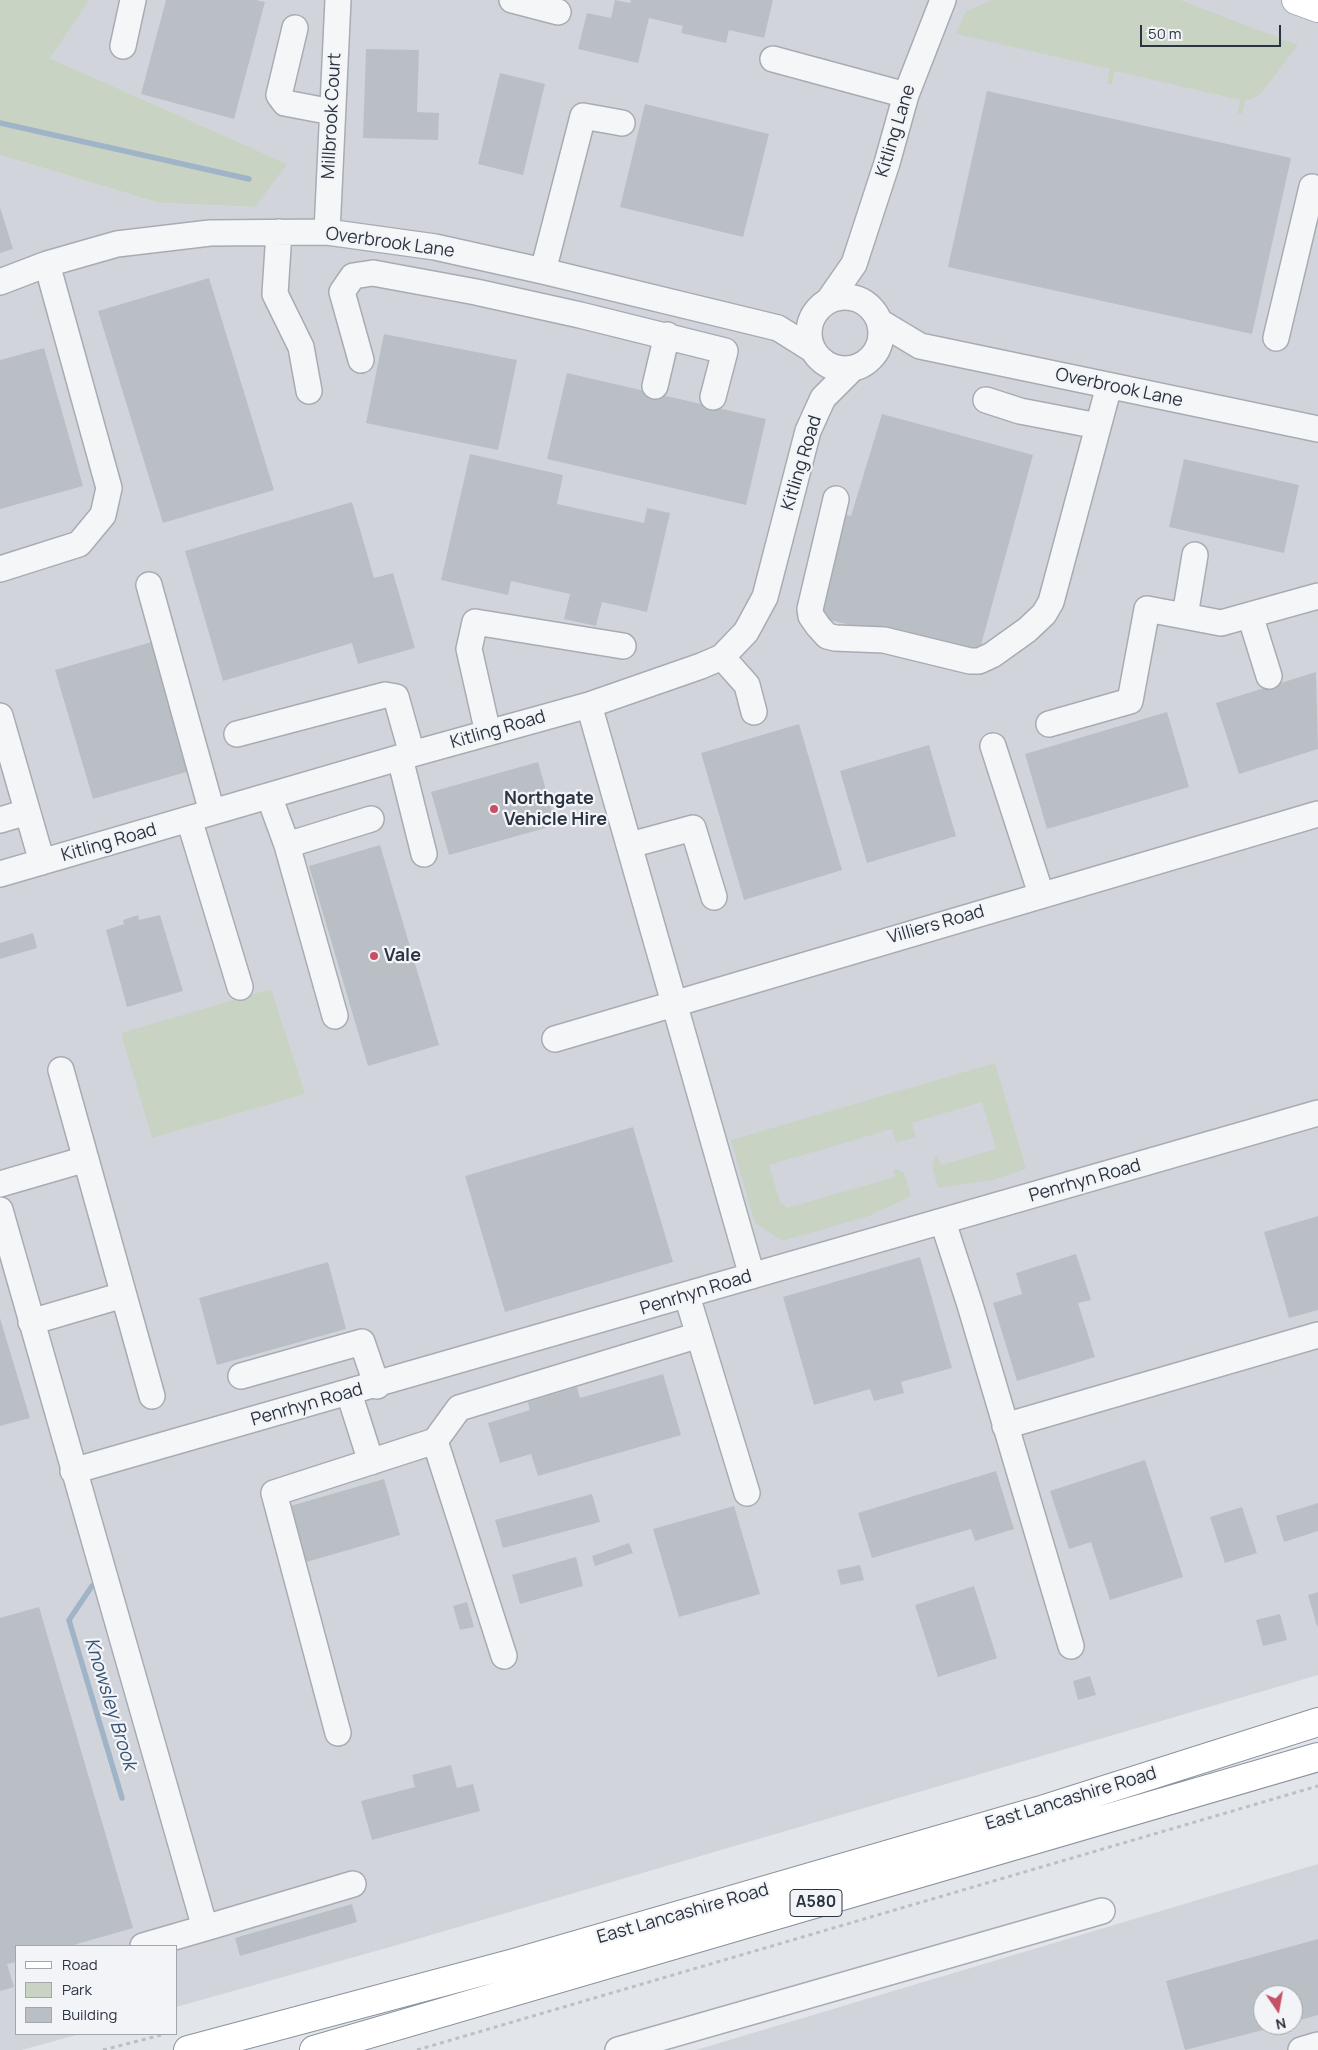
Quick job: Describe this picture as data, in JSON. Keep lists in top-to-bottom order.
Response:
{
  "streets": {
    "main road": ["East Lancashire Road", "A580"],
    "street": [
      "Millbrook Court",
      "Kitling Lane",
      "Overbrook Lane",
      "Kitling Road",
      "Villiers Road",
      "Penrhyn Road"
    ]
  },
  "crossings": [
    ["Millbrook Court", "Overbrook Lane"],
    ["Kitling Lane", "Overbrook Lane"],
    ["Kitling Lane", "Kitling Road"],
    ["Overbrook Lane", "Kitling Road"]
  ],
  "water": ["Knowsley Brook"],
  "places": ["Northgate Vehicle Hire", "Vale"],
  "legend": ["Road", "Park", "Building"],
  "scale_bar": "50 m",
  "north": "bottom"
}
